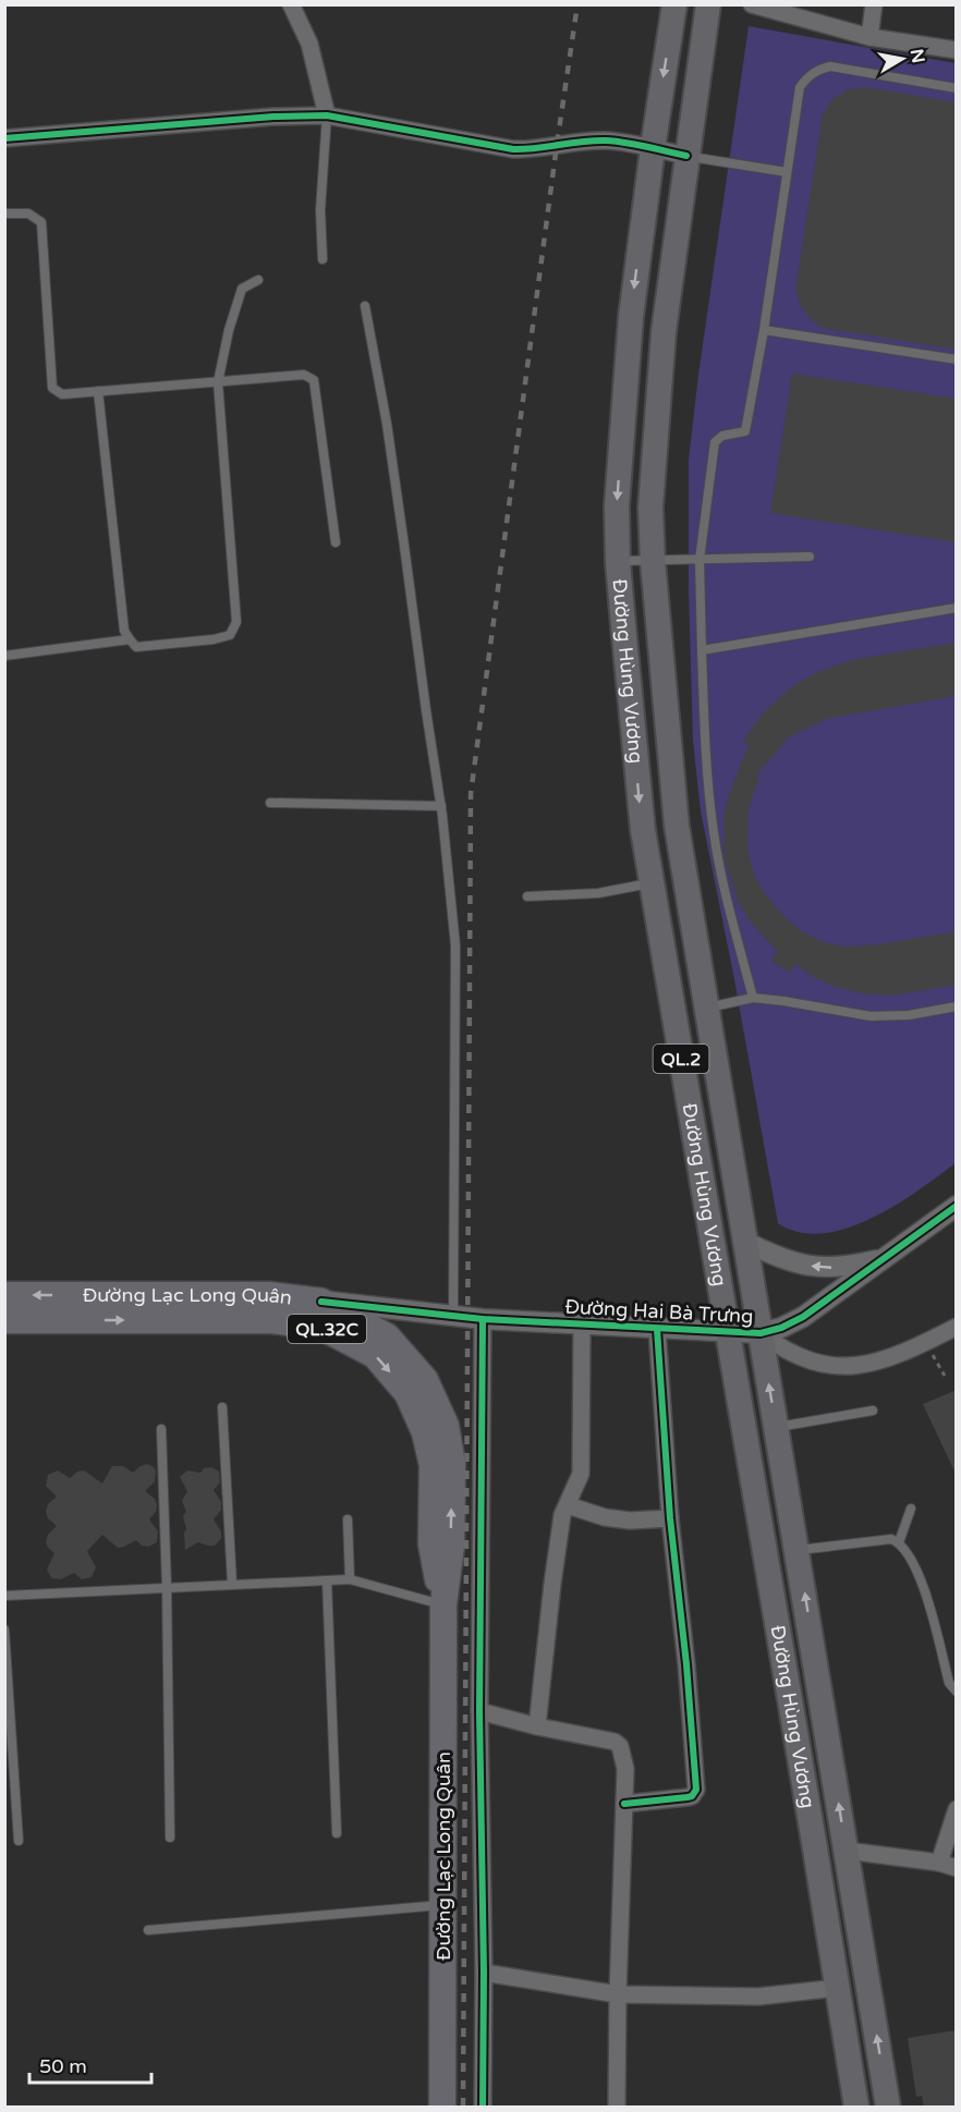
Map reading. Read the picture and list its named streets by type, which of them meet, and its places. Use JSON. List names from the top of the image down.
{
  "streets": {
    "highway": ["Đường Lạc Long Quân", "QL.32C"],
    "main road": ["Đường Hùng Vương", "QL.2"],
    "street": ["Đường Hai Bà Trưng"]
  },
  "crossings": [
    ["Đường Hùng Vương", "Đường Hai Bà Trưng"],
    ["Đường Lạc Long Quân", "Đường Hai Bà Trưng"]
  ],
  "scale_bar": "50 m",
  "north": "right"
}
